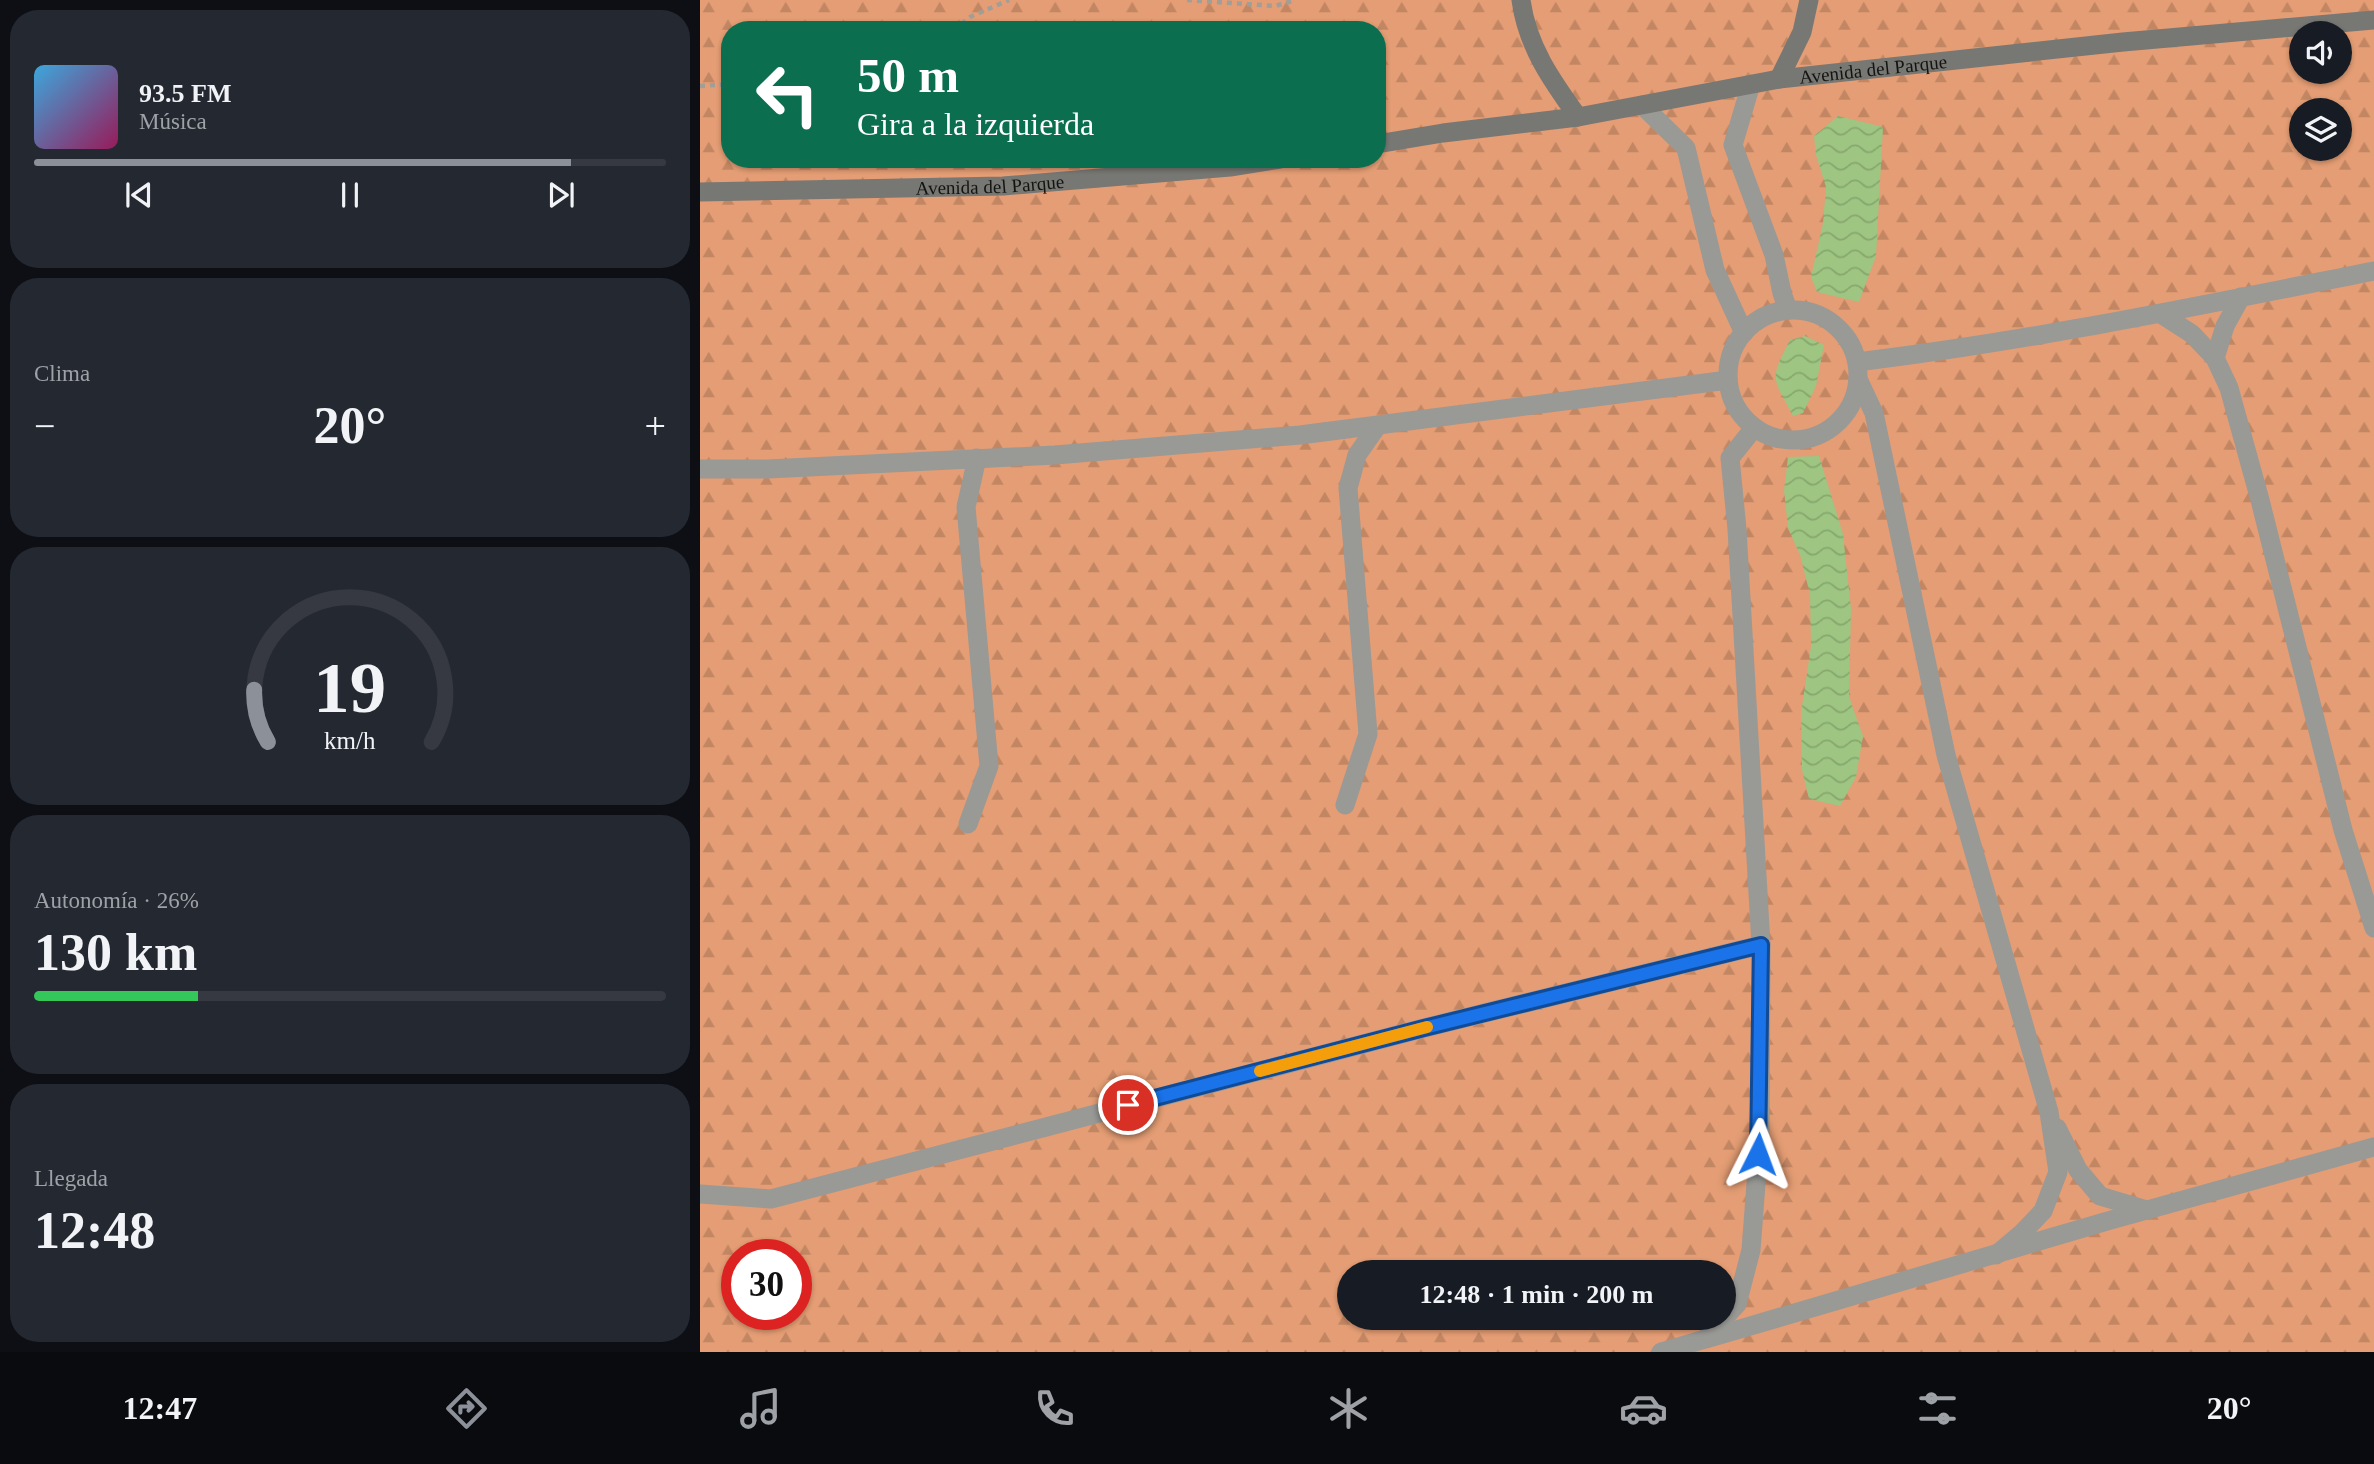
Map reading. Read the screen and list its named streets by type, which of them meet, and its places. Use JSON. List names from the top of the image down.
{
  "streets": {
    "main road": ["Avenida del Parque"]
  },
  "page": {
    "turn": ["50 m", "Gira a la izquierda"],
    "song": ["93.5 FM", "Música"],
    "tile": [
      "Clima",
      ["Autonomía · 26%", "130 km"],
      ["Llegada", "12:48"]
    ],
    "heat": ["−", "20°", "+"],
    "limit": "30",
    "trip": "12:48 · 1 min · 200 m",
    "tabs": ["12:47", "20°"],
    "gauge": ["19", "km/h"]
  }
}
